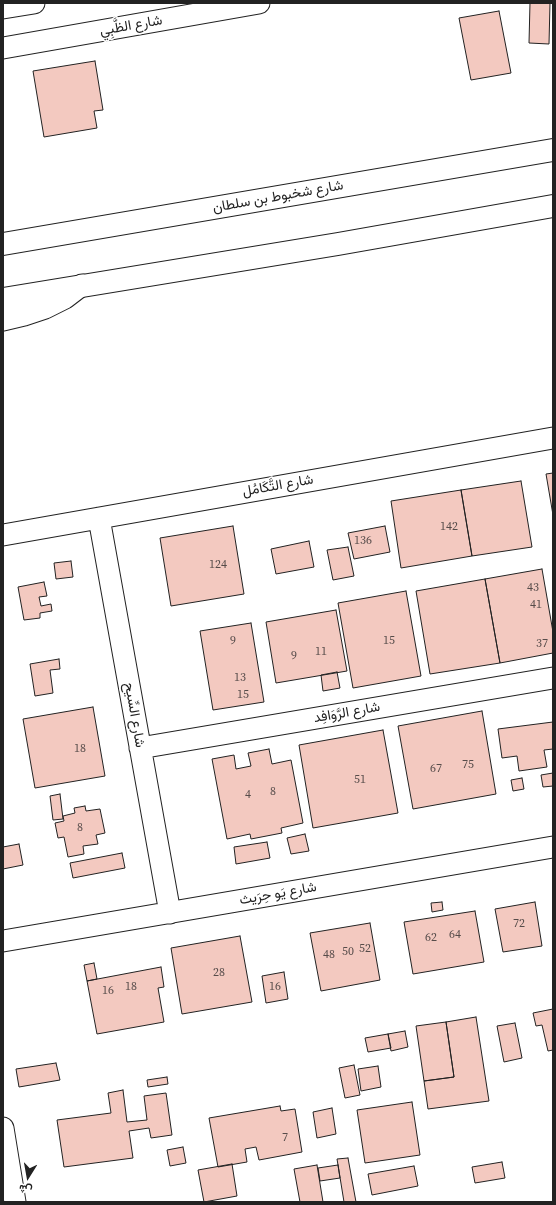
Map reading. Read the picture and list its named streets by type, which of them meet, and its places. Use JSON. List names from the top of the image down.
{
  "streets": {
    "main road": ["شارع شخبوط بن سلطان"],
    "street": [
      "شارع الظَّبِي",
      "شارع التَّكَامُل",
      "شارع الرَّوَافِد",
      "شارع السِّيح",
      "شارع يَو حِرَيث"
    ]
  },
  "crossings": [
    ["شارع التَّكَامُل", "شارع السِّيح"],
    ["شارع الرَّوَافِد", "شارع السِّيح"],
    ["شارع السِّيح", "شارع يَو حِرَيث"]
  ],
  "house_numbers": [
    "142",
    "136",
    "124",
    "43",
    "41",
    "9",
    "15",
    "37",
    "11",
    "9",
    "13",
    "15",
    "18",
    "75",
    "67",
    "51",
    "8",
    "4",
    "8",
    "72",
    "64",
    "62",
    "52",
    "50",
    "48",
    "28",
    "18",
    "16",
    "16",
    "7"
  ],
  "north": "bottom"
}
